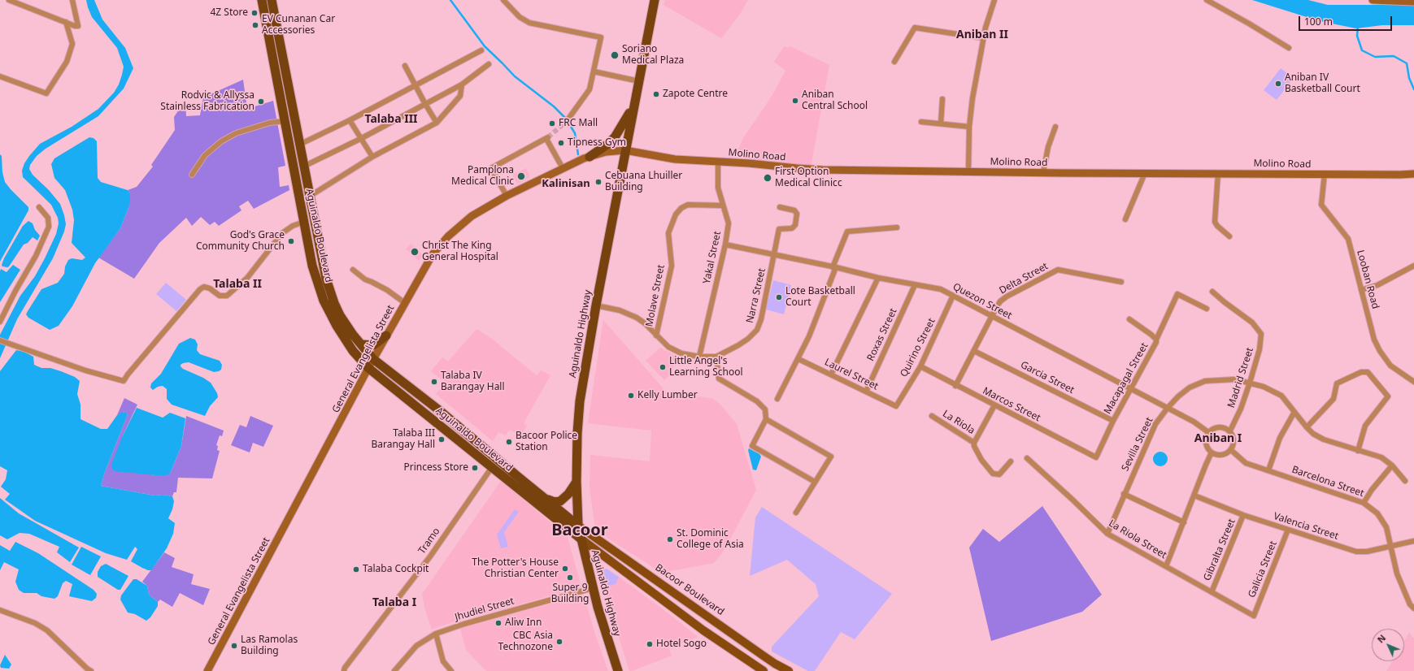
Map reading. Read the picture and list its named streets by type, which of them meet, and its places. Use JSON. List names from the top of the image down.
{
  "streets": {
    "highway": ["Aguinaldo Boulevard", "Aguinaldo Highway"],
    "main road": ["Molino Road", "General Evangelista Street", "Bacoor Boulevard"],
    "street": [
      "Yakal Street",
      "Delta Street",
      "Looban Road",
      "Molave Street",
      "Narra Street",
      "Quezon Street",
      "Roxas Street",
      "Quirino Street",
      "Laurel Street",
      "Garcia Street",
      "Madrid Street",
      "Macapagal Street",
      "Marcos Street",
      "La Riola",
      "Sevilla Street",
      "Barcelona Street",
      "Valencia Street",
      "La Riola Street",
      "Tramo",
      "Gibralta Street",
      "Galicia Street",
      "Jhudiel Street"
    ]
  },
  "crossings": [
    ["Molino Road", "Yakal Street"],
    ["Molino Road", "Looban Road"],
    ["Molino Road", "Aguinaldo Highway"],
    ["Molino Road", "General Evangelista Street"],
    ["Aguinaldo Boulevard", "Aguinaldo Highway"],
    ["Aguinaldo Boulevard", "General Evangelista Street"],
    ["Aguinaldo Boulevard", "Tramo"],
    ["Aguinaldo Boulevard", "Bacoor Boulevard"],
    ["Yakal Street", "Molave Street"],
    ["Yakal Street", "Narra Street"],
    ["Yakal Street", "Quezon Street"],
    ["Delta Street", "Quezon Street"],
    ["Delta Street", "Garcia Street"],
    ["Delta Street", "Marcos Street"],
    ["Molave Street", "Narra Street"],
    ["Narra Street", "Quezon Street"],
    ["Narra Street", "Aguinaldo Highway"],
    ["Quezon Street", "Roxas Street"],
    ["Quezon Street", "Quirino Street"],
    ["Quezon Street", "Madrid Street"],
    ["Quezon Street", "Macapagal Street"],
    ["Quezon Street", "Sevilla Street"],
    ["Quezon Street", "Barcelona Street"],
    ["Aguinaldo Highway", "General Evangelista Street"],
    ["Aguinaldo Highway", "Bacoor Boulevard"],
    ["Aguinaldo Highway", "Jhudiel Street"],
    ["Roxas Street", "Laurel Street"],
    ["Quirino Street", "Laurel Street"],
    ["Quirino Street", "Marcos Street"],
    ["Garcia Street", "Macapagal Street"],
    ["Madrid Street", "Sevilla Street"],
    ["Madrid Street", "Barcelona Street"],
    ["Macapagal Street", "Marcos Street"],
    ["Sevilla Street", "La Riola Street"],
    ["Barcelona Street", "Valencia Street"],
    ["Valencia Street", "Gibralta Street"],
    ["Valencia Street", "Galicia Street"],
    ["La Riola Street", "Gibralta Street"],
    ["La Riola Street", "Galicia Street"]
  ],
  "districts": [
    "Aniban II",
    "Talaba III",
    "Kalinisan",
    "Talaba II",
    "Aniban I",
    "Bacoor",
    "Talaba I"
  ],
  "places": [
    "4Z Store",
    "EV Cunanan Car Accessories",
    "Soriano Medical Plaza",
    "Aniban IV Basketball Court",
    "Zapote Centre",
    "Aniban Central School",
    "Rodvic & Allyssa Stainless Fabrication",
    "FRC Mall",
    "Tipness Gym",
    "Pamplona Medical Clinic",
    "First Option Medical Clinicc",
    "Cebuana Lhuiller Building",
    "God's Grace Community Church",
    "Christ The King General Hospital",
    "Lote Basketball Court",
    "Little Angel's Learning School",
    "Talaba IV Barangay Hall",
    "Kelly Lumber",
    "Talaba III Barangay Hall",
    "Bacoor Police Station",
    "Princess Store",
    "St. Dominic College of Asia",
    "The Potter's House Christian Center",
    "Talaba Cockpit",
    "Super 9 Building",
    "Aliw Inn",
    "CBC Asia Technozone",
    "Hotel Sogo",
    "Las Ramolas Building"
  ],
  "scale_bar": "100 m",
  "north": "top left"
}
